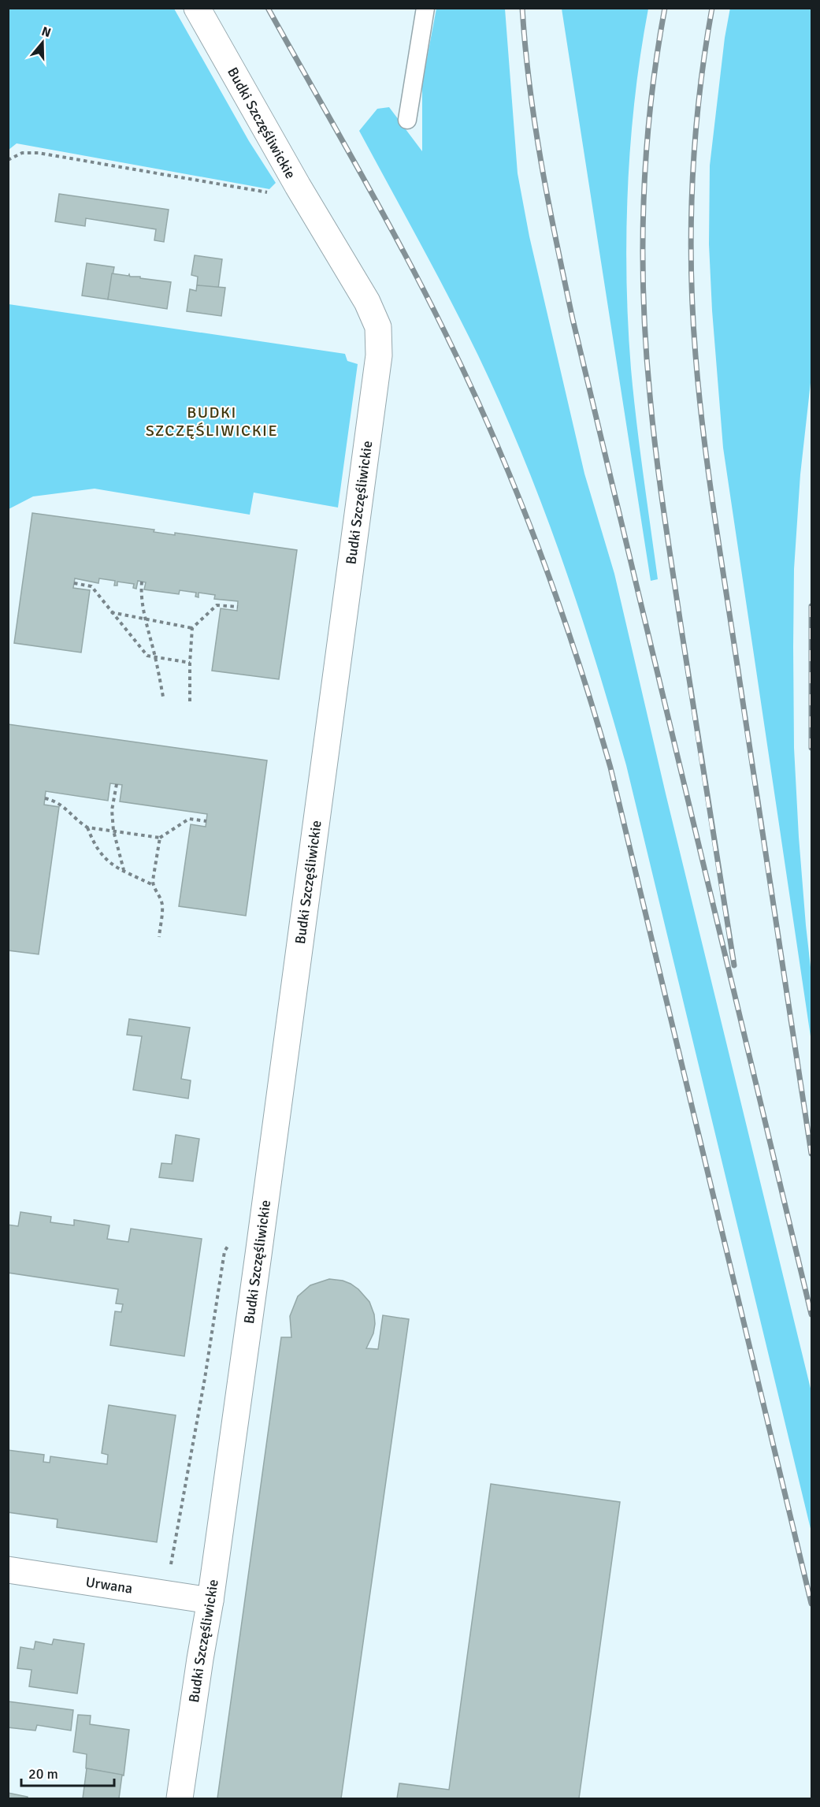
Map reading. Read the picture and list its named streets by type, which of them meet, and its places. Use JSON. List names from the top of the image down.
{
  "streets": {
    "street": ["Budki Szczęśliwickie", "Urwana"]
  },
  "crossings": [
    ["Budki Szczęśliwickie", "Urwana"]
  ],
  "districts": ["BUDKI SZCZĘŚLIWICKIE"],
  "scale_bar": "20 m",
  "north": "top"
}
